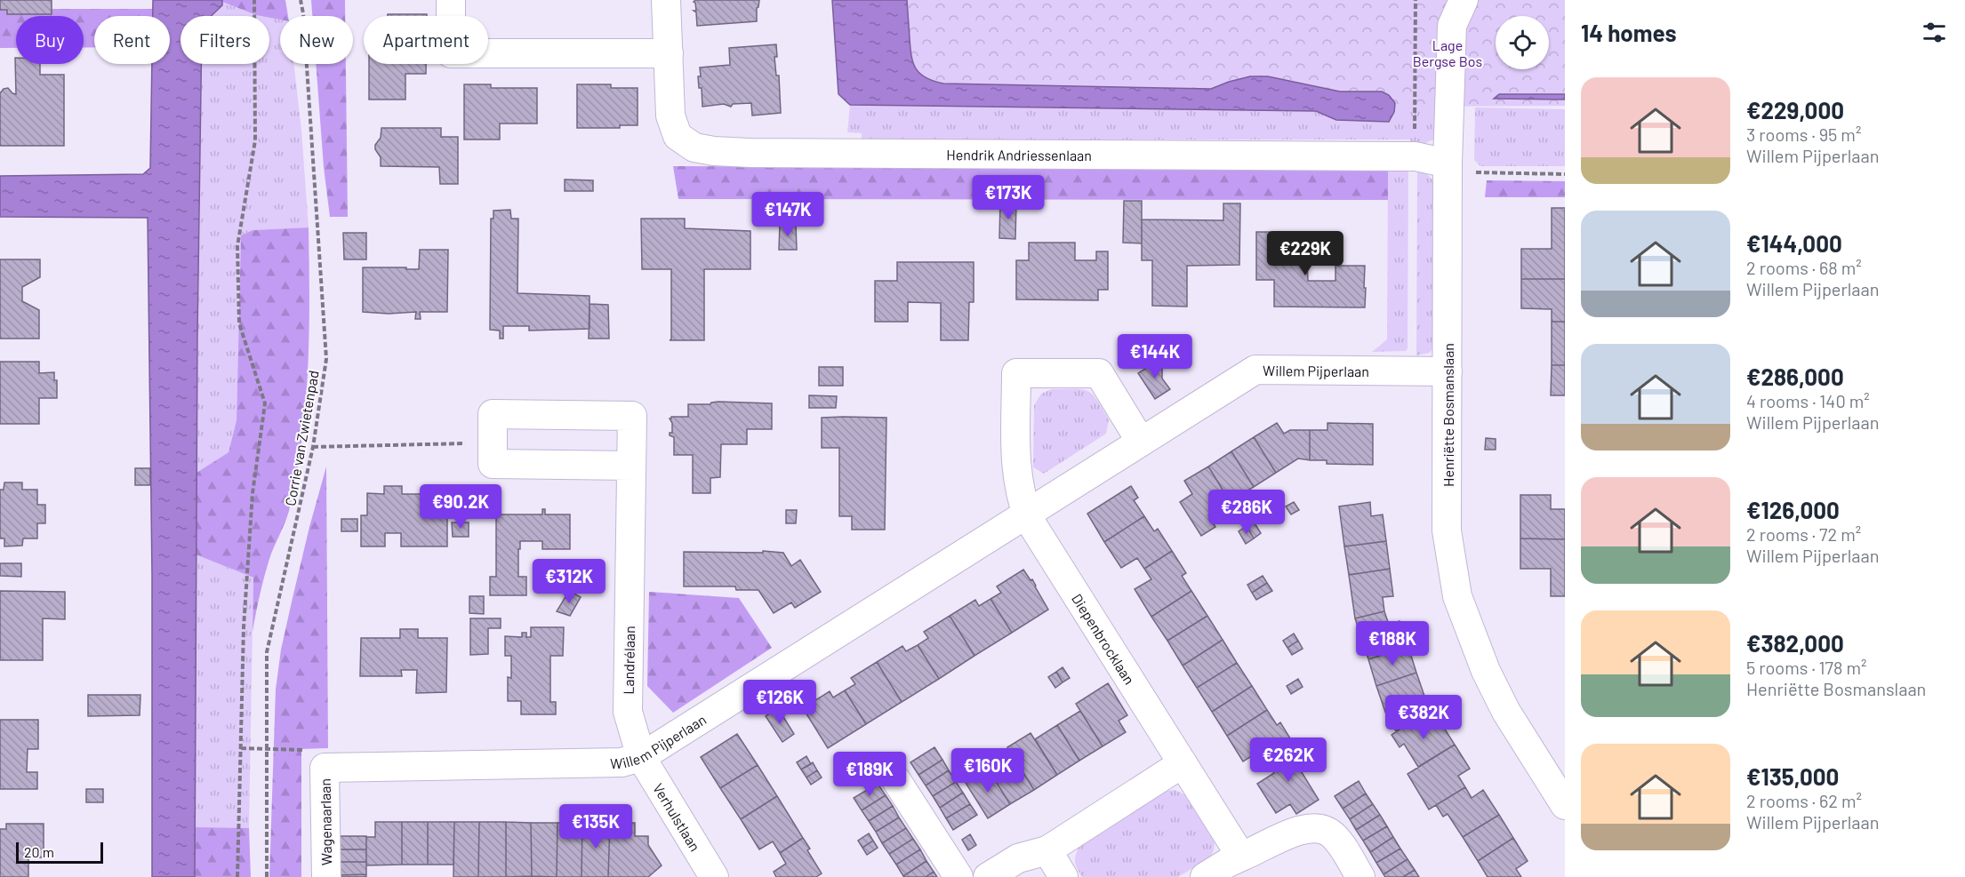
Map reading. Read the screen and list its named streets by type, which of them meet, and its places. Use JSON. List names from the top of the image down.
{
  "streets": {
    "street": [
      "Hendrik Andriessenlaan",
      "Willem Pijperlaan",
      "Henriëtte Bosmanslaan",
      "Diepenbrocklaan",
      "Landrélaan",
      "Verhulstlaan",
      "Wagenaarlaan"
    ],
    "path": ["Corrie van Zwietenpad"]
  },
  "crossings": [
    ["Hendrik Andriessenlaan", "Henriëtte Bosmanslaan"],
    ["Willem Pijperlaan", "Henriëtte Bosmanslaan"],
    ["Willem Pijperlaan", "Diepenbrocklaan"],
    ["Willem Pijperlaan", "Landrélaan"],
    ["Willem Pijperlaan", "Verhulstlaan"],
    ["Willem Pijperlaan", "Wagenaarlaan"],
    ["Landrélaan", "Verhulstlaan"]
  ],
  "parks": ["Lage Bergse Bos"],
  "scale_bar": "20 m",
  "page": {
    "heading": "14 homes",
    "chip": [
      "Buy",
      "Rent",
      "Filters",
      "New",
      "Apartment"
    ],
    "list": [
      {
        "name": "€229,000",
        "note": "3 rooms · 95 m² · Willem Pijperlaan"
      },
      {
        "name": "€144,000",
        "note": "2 rooms · 68 m² · Willem Pijperlaan"
      },
      {
        "name": "€286,000",
        "note": "4 rooms · 140 m² · Willem Pijperlaan"
      },
      {
        "name": "€126,000",
        "note": "2 rooms · 72 m² · Willem Pijperlaan"
      },
      {
        "name": "€382,000",
        "note": "5 rooms · 178 m² · Henriëtte Bosmanslaan"
      },
      {
        "name": "€135,000",
        "note": "2 rooms · 62 m² · Willem Pijperlaan"
      }
    ],
    "price": [
      "€173K",
      "€147K",
      "€229K",
      "€144K",
      "€90.2K",
      "€286K",
      "€312K",
      "€188K",
      "€126K",
      "€382K",
      "€262K",
      "€160K",
      "€189K",
      "€135K"
    ],
    "scale": "20 m"
  }
}
